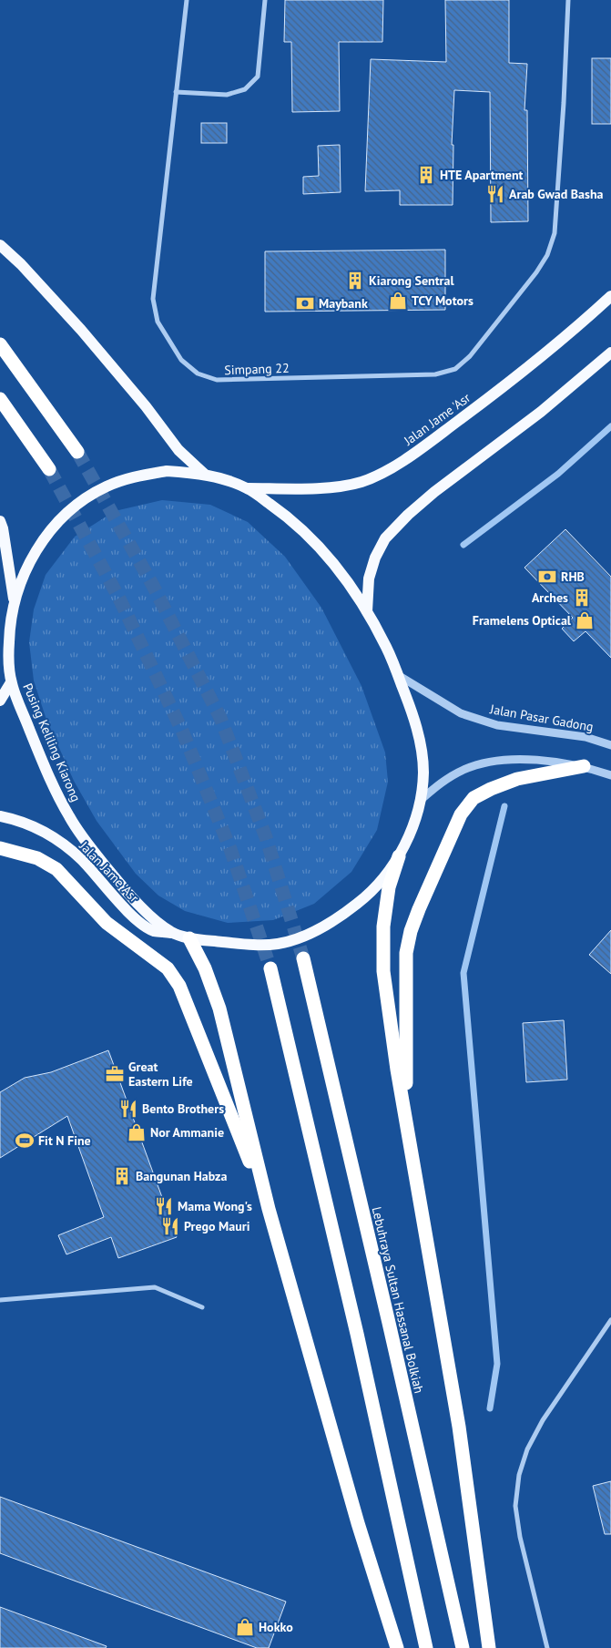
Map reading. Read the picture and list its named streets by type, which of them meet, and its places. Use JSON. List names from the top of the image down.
{
  "streets": {
    "highway": ["Lebuhraya Sultan Hassanal Bolkiah"],
    "main road": ["Jalan Jame 'Asr", "Pusing Keliling Kiarong"],
    "street": ["Simpang 22", "Jalan Pasar Gadong"]
  },
  "crossings": [
    ["Jalan Jame 'Asr", "Pusing Keliling Kiarong"],
    ["Jalan Pasar Gadong", "Pusing Keliling Kiarong"]
  ],
  "places": {
    "building": [
      "HTE Apartment",
      "Kiarong Sentral",
      "Arches",
      "Bangunan Habza"
    ],
    "restaurant": [
      "Arab Gwad Basha",
      "Bento Brothers",
      "Mama Wong's",
      "Prego Mauri"
    ],
    "shop": [
      "TCY Motors",
      "Framelens Optical",
      "Nor Ammanie",
      "Hokko"
    ],
    "bank": ["Maybank", "RHB"],
    "office": ["Great Eastern Life"],
    "sports": ["Fit N Fine"]
  }
}
